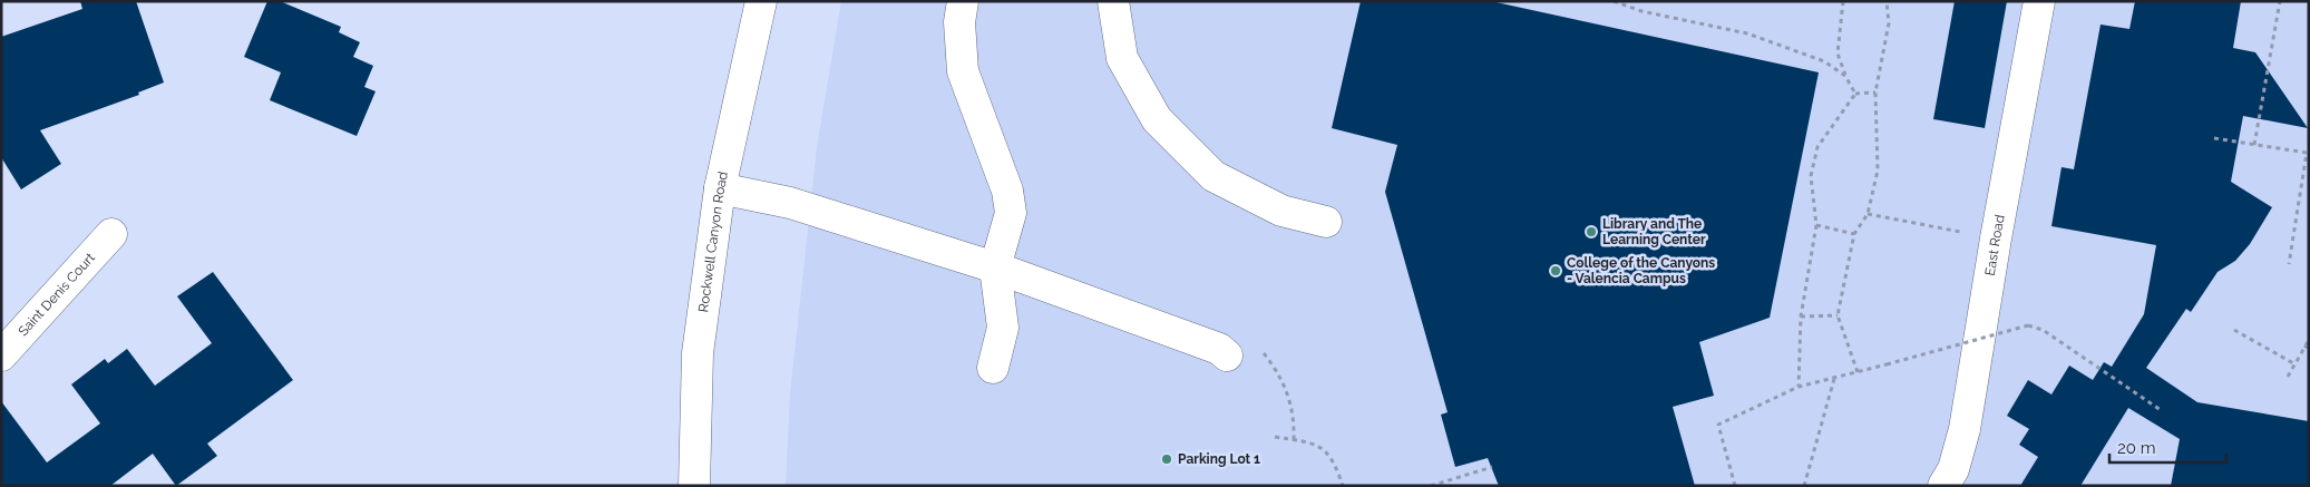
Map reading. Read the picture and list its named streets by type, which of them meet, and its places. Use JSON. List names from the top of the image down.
{
  "streets": {
    "street": ["Rockwell Canyon Road", "East Road", "Saint Denis Court"]
  },
  "places": ["Library and The Learning Center", "College of the Canyons - Valencia Campus", "Parking Lot 1"],
  "scale_bar": "20 m"
}
